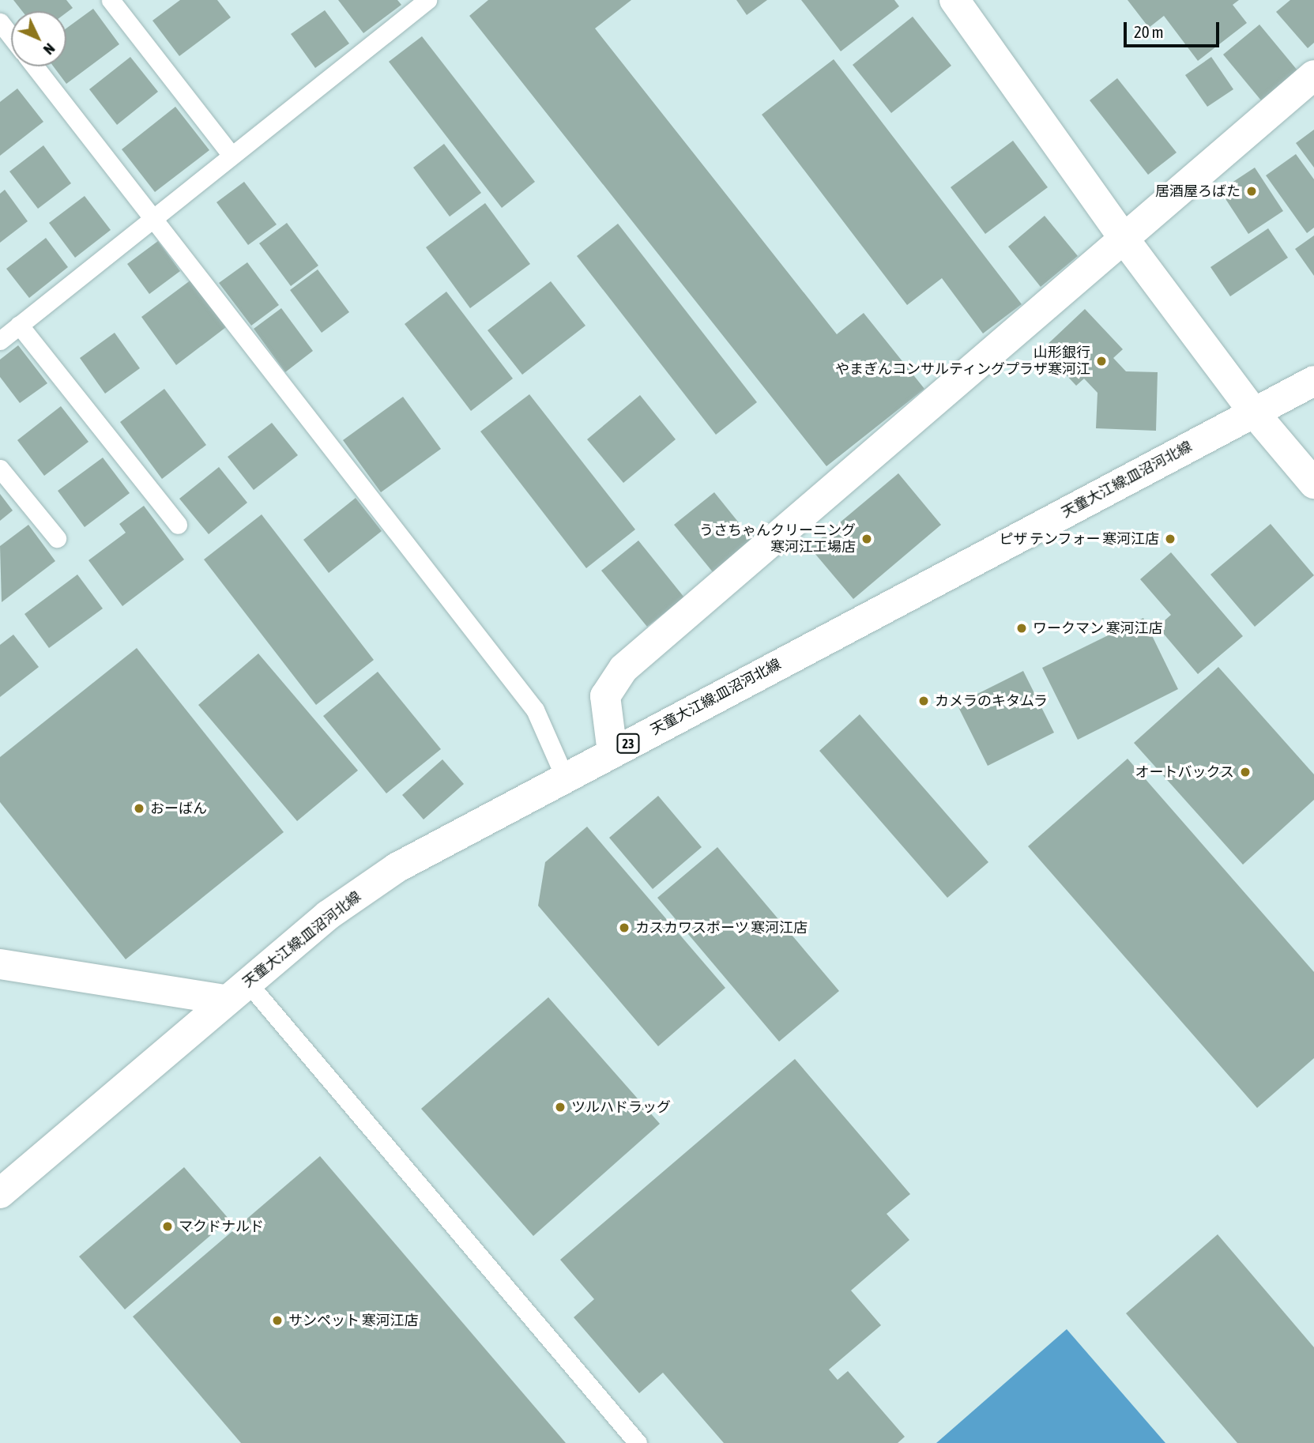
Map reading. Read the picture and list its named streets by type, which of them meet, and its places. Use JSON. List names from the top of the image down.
{
  "streets": {
    "street": ["天童大江線;皿沼河北線", "23"]
  },
  "places": [
    "居酒屋ろばた",
    "山形銀行 やまぎんコンサルティングプラザ寒河江",
    "うさちゃんクリーニング 寒河江工場店",
    "ピザ テンフォー 寒河江店",
    "ワークマン 寒河江店",
    "カメラのキタムラ",
    "オートバックス",
    "おーばん",
    "カスカワスポーツ 寒河江店",
    "ツルハドラッグ",
    "マクドナルド",
    "サンペット 寒河江店"
  ],
  "scale_bar": "20 m",
  "north": "bottom right"
}
